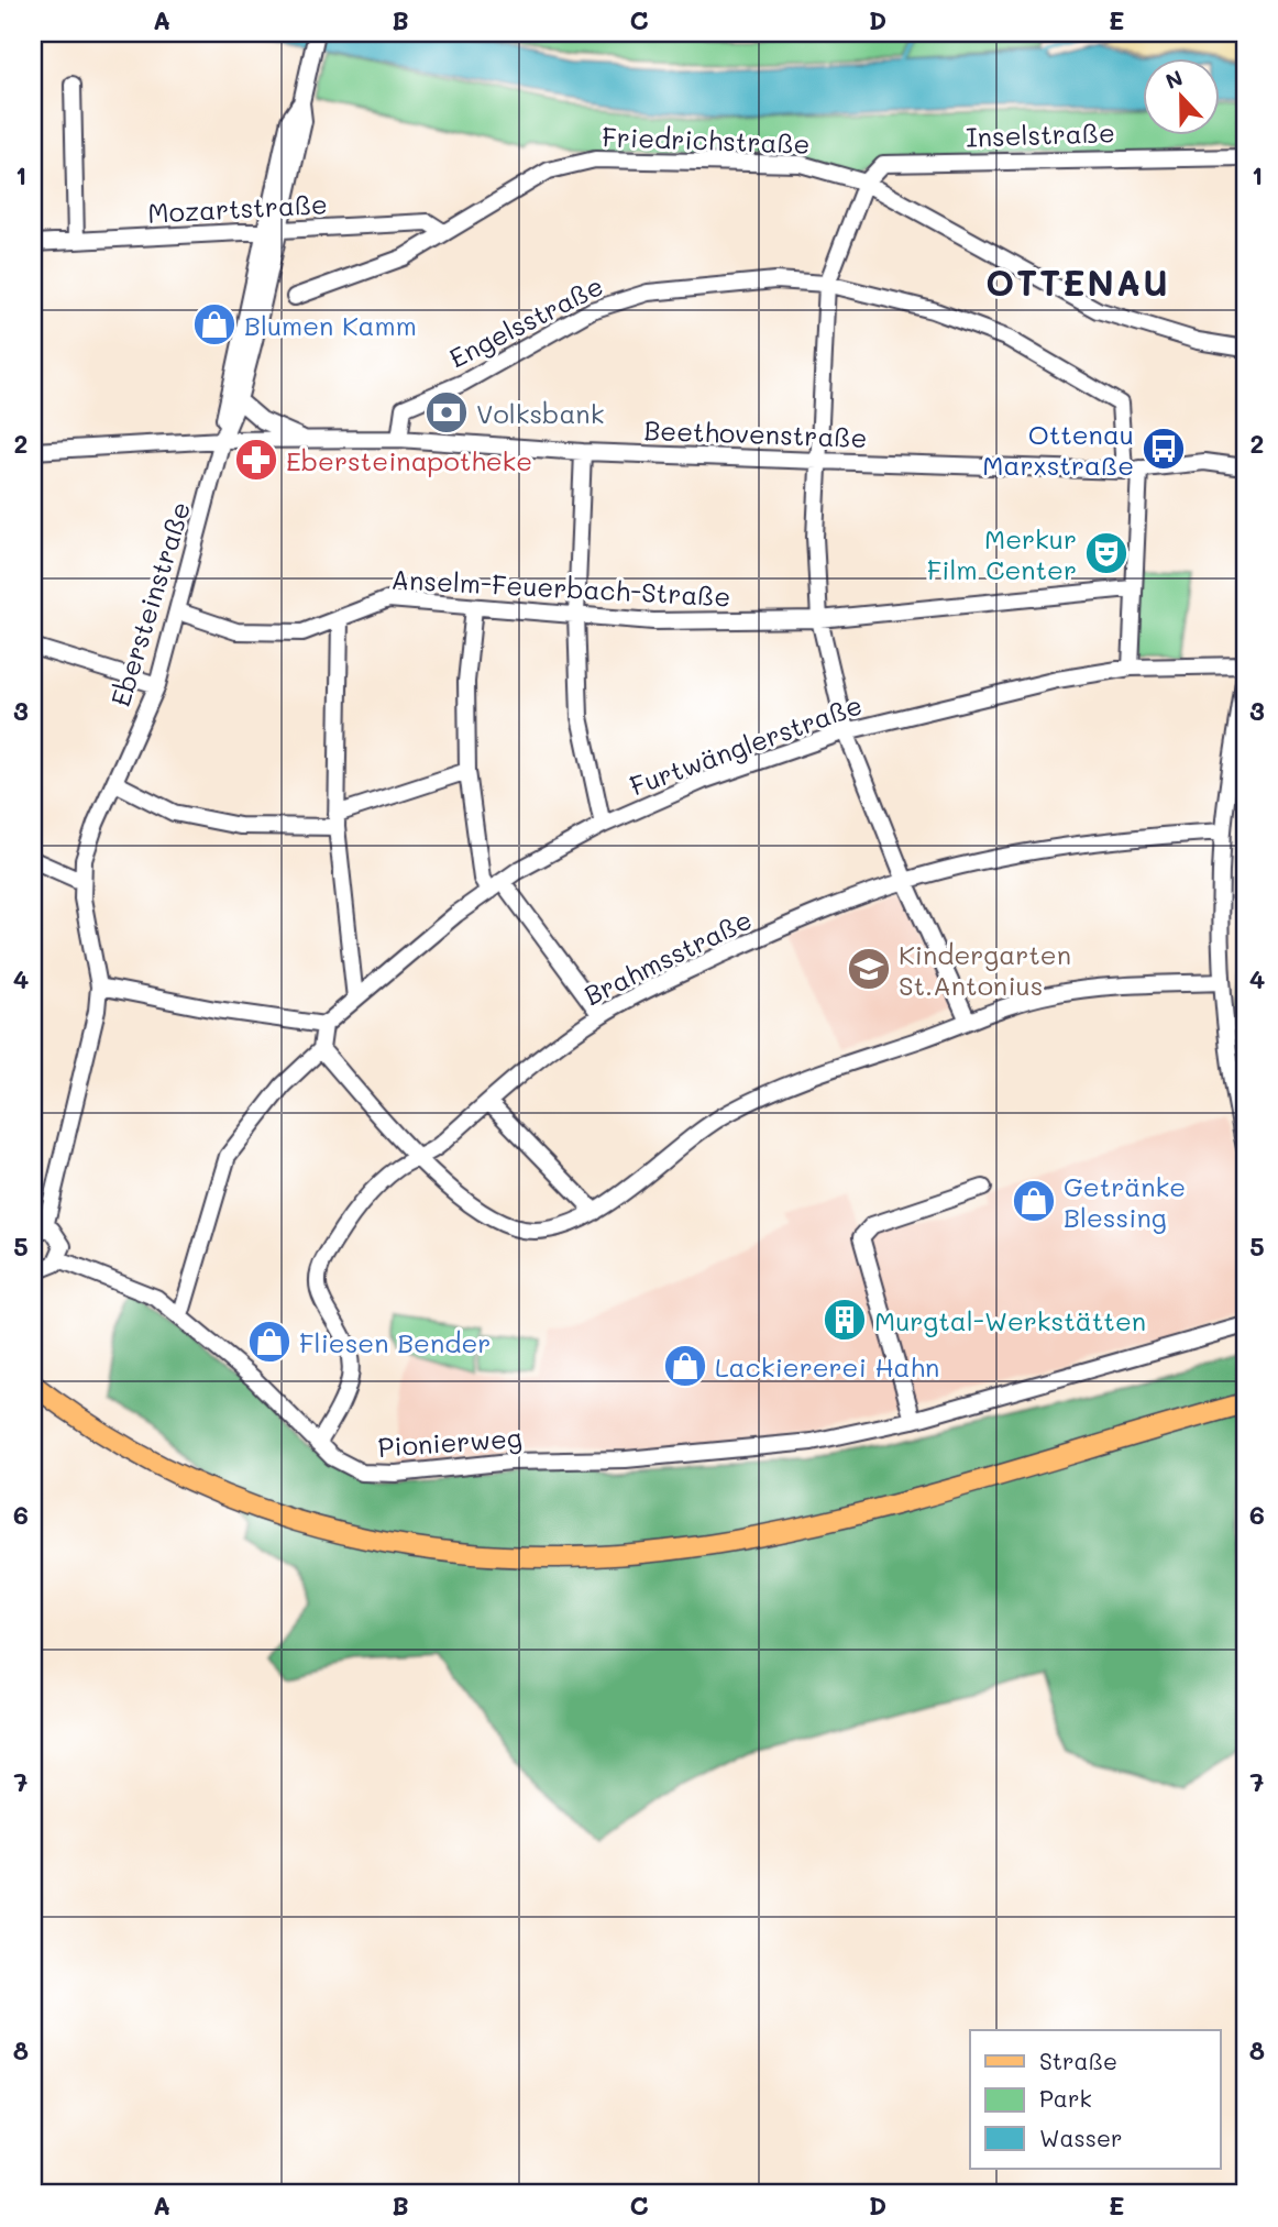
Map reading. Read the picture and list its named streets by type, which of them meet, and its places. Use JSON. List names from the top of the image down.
{
  "streets": {
    "street": [
      "Inselstraße",
      "Friedrichstraße",
      "Mozartstraße",
      "Engelsstraße",
      "Beethovenstraße",
      "Anselm-Feuerbach-Straße",
      "Ebersteinstraße",
      "Furtwänglerstraße",
      "Brahmsstraße",
      "Pionierweg"
    ]
  },
  "crossings": [
    ["Inselstraße", "Friedrichstraße"],
    ["Friedrichstraße", "Mozartstraße"],
    ["Mozartstraße", "Ebersteinstraße"],
    ["Engelsstraße", "Beethovenstraße"],
    ["Beethovenstraße", "Ebersteinstraße"],
    ["Anselm-Feuerbach-Straße", "Ebersteinstraße"],
    ["Ebersteinstraße", "Pionierweg"],
    ["Brahmsstraße", "Pionierweg"]
  ],
  "districts": ["OTTENAU"],
  "places": {
    "shop": [
      "Blumen Kamm",
      "Getränke Blessing",
      "Fliesen Bender",
      "Lackiererei Hahn"
    ],
    "bank": ["Volksbank"],
    "bus stop": ["Ottenau Marxstraße"],
    "pharmacy": ["Ebersteinapotheke"],
    "theatre": ["Merkur Film Center"],
    "school or university": ["Kindergarten St.Antonius"],
    "building": ["Murgtal-Werkstätten"]
  },
  "legend": ["Straße", "Park", "Wasser"],
  "north": "top",
  "grid": {
    "columns": [
      "A",
      "B",
      "C",
      "D",
      "E"
    ],
    "rows": [
      "1",
      "2",
      "3",
      "4",
      "5",
      "6",
      "7",
      "8"
    ]
  }
}
